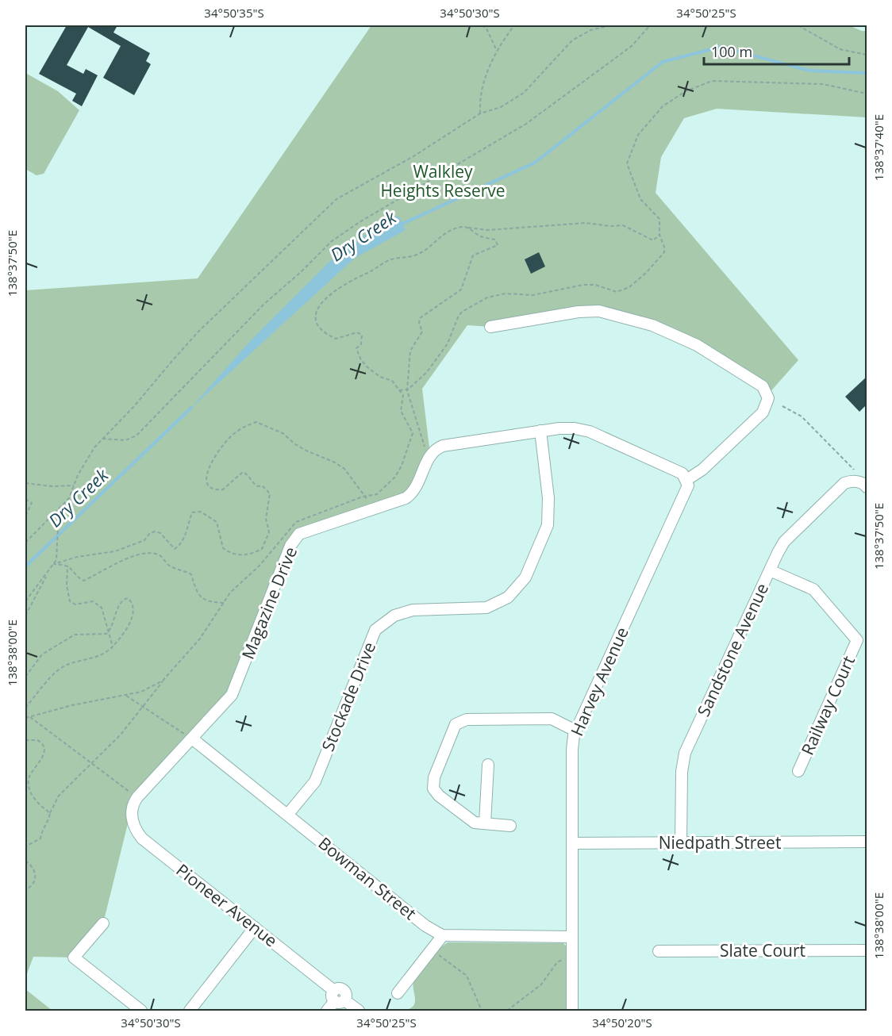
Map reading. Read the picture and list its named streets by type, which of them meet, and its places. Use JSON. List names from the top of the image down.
{
  "streets": {
    "street": [
      "Magazine Drive",
      "Sandstone Avenue",
      "Harvey Avenue",
      "Stockade Drive",
      "Railway Court",
      "Niedpath Street",
      "Bowman Street",
      "Pioneer Avenue",
      "Slate Court"
    ]
  },
  "crossings": [
    ["Magazine Drive", "Harvey Avenue"],
    ["Magazine Drive", "Stockade Drive"],
    ["Magazine Drive", "Bowman Street"],
    ["Magazine Drive", "Pioneer Avenue"],
    ["Sandstone Avenue", "Railway Court"],
    ["Sandstone Avenue", "Niedpath Street"],
    ["Harvey Avenue", "Niedpath Street"],
    ["Harvey Avenue", "Bowman Street"],
    ["Stockade Drive", "Bowman Street"]
  ],
  "water": ["Dry Creek"],
  "parks": ["Walkley Heights Reserve"],
  "scale_bar": "100 m",
  "coordinates": [
    "34°50'35\"S",
    "34°50'30\"S",
    "34°50'25\"S",
    "138°37'40\"E",
    "138°37'50\"E",
    "138°38'00\"E",
    "34°50'20\"S"
  ]
}
